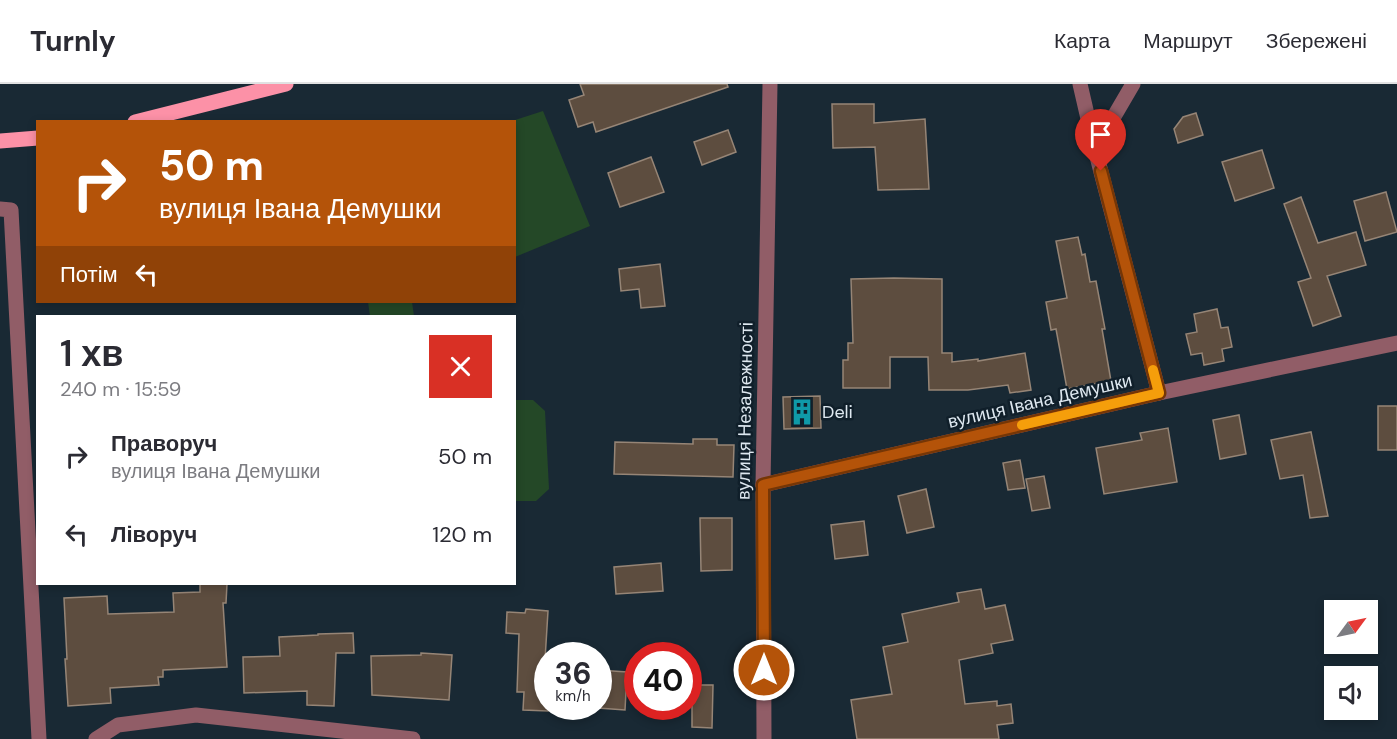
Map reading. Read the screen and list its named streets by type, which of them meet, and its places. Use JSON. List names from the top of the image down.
{
  "streets": {
    "street": ["вулиця Івана Демушки", "вулиця Незалежності"]
  },
  "crossings": [
    ["вулиця Івана Демушки", "вулиця Незалежності"]
  ],
  "places": {
    "building": ["Deli"]
  },
  "north": "top right",
  "page": {
    "header": "Turnly",
    "nav": ["Карта", "Маршрут", "Збережені"],
    "turn": ["50 m", "вулиця Івана Демушки"],
    "then": "Потім",
    "heading": ["1 хв", "240 m · 15:59"],
    "list": [
      {
        "name": "Праворуч",
        "note": "вулиця Івана Демушки",
        "value": "50 m"
      },
      {
        "name": "Ліворуч",
        "value": "120 m"
      }
    ],
    "speed": "36 km/h",
    "limit": "40"
  }
}
